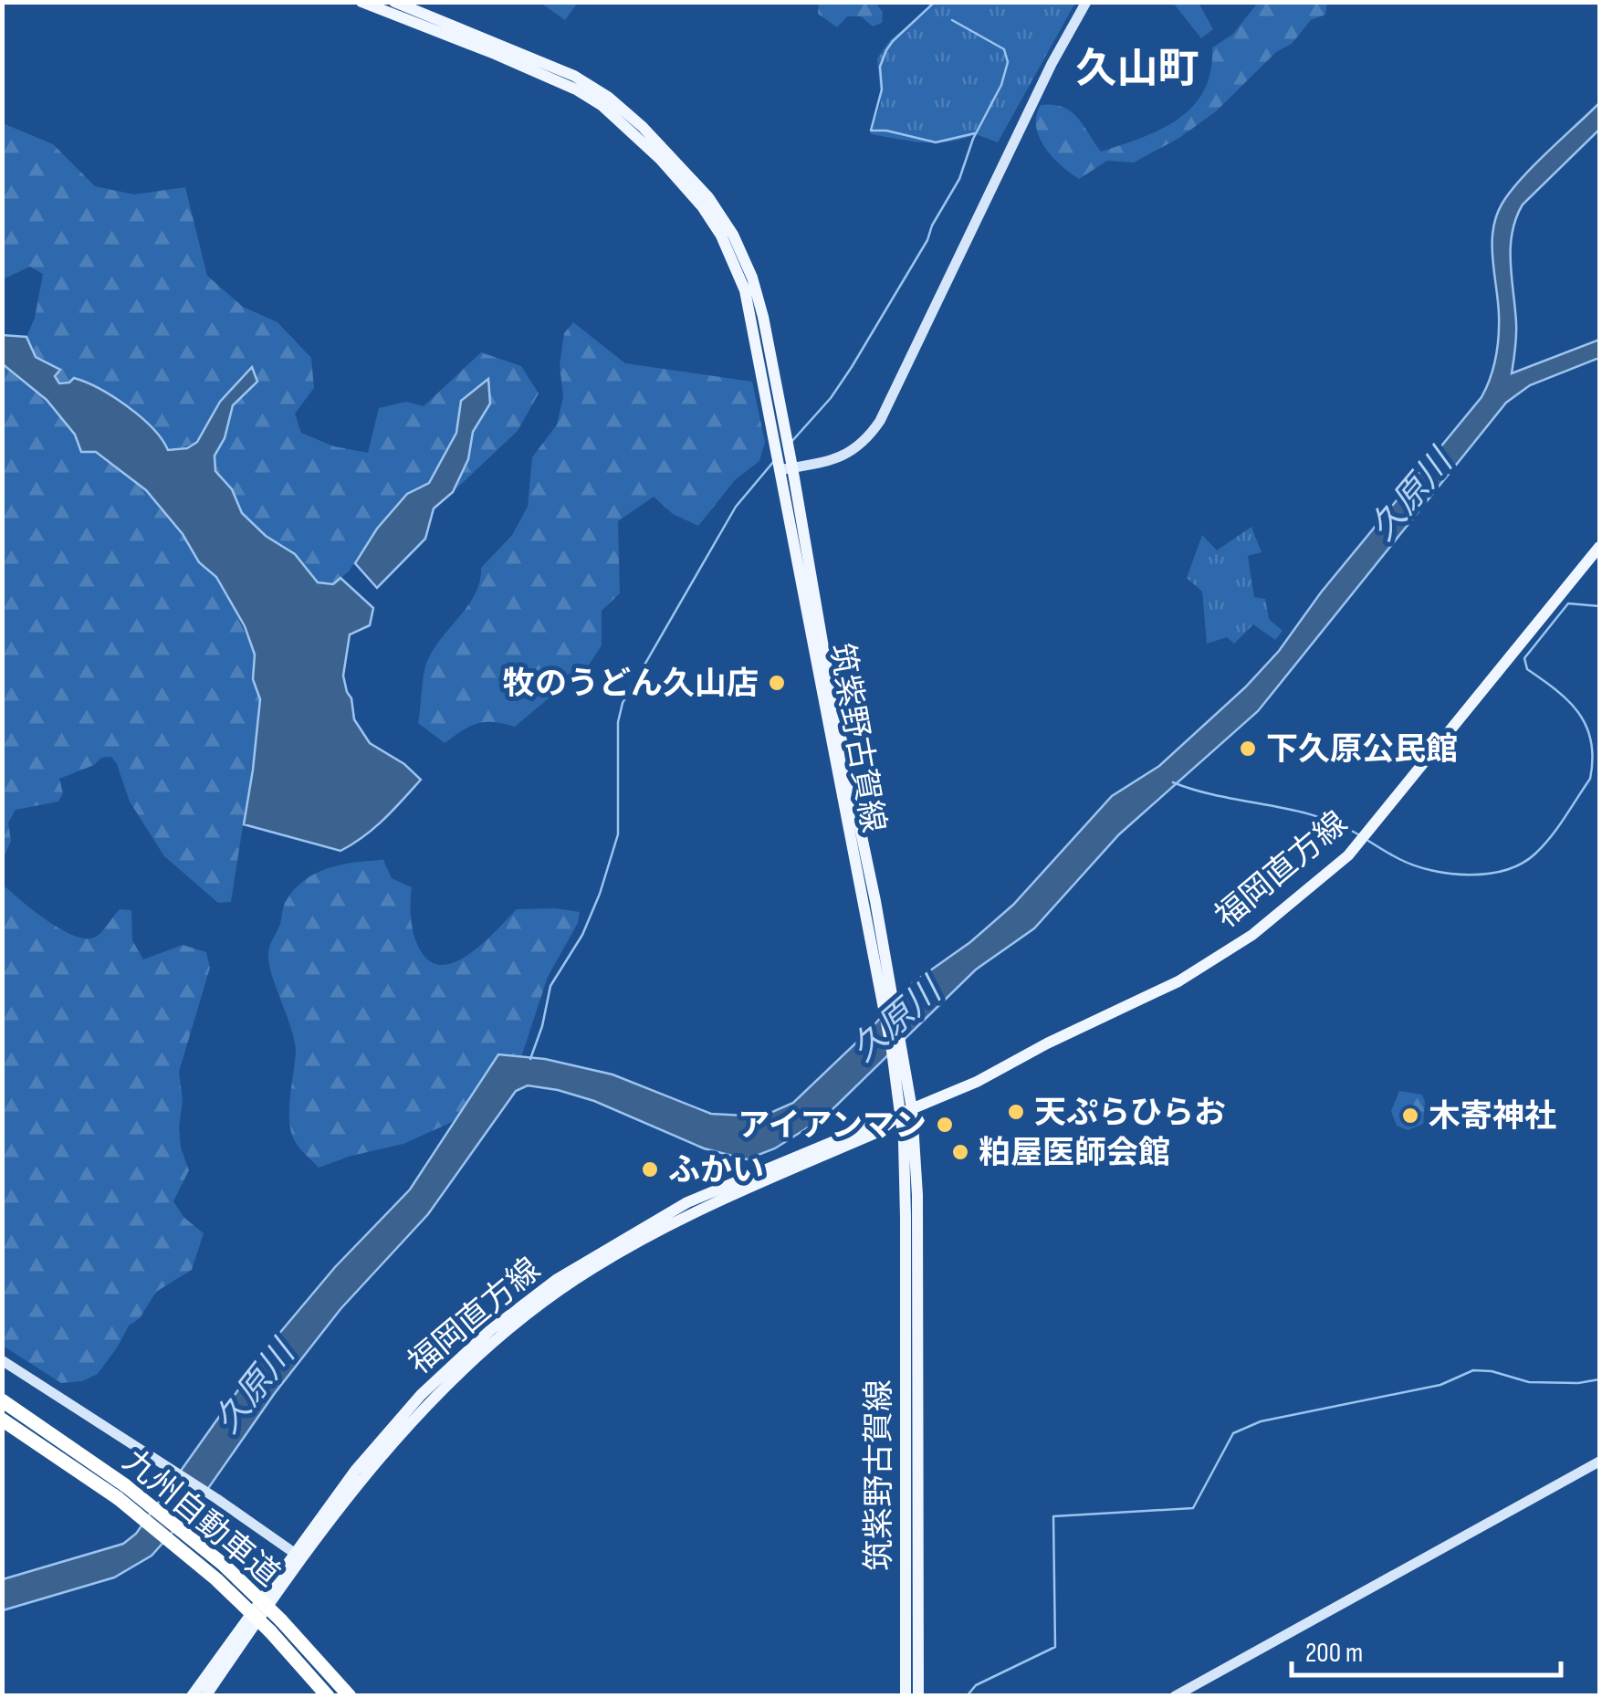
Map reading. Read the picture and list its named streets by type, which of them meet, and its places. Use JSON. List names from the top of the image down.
{
  "streets": {
    "highway": ["九州自動車道"],
    "main road": ["筑紫野古賀線", "福岡直方線"]
  },
  "crossings": [
    ["筑紫野古賀線", "福岡直方線"]
  ],
  "districts": ["久山町"],
  "water": ["久原川"],
  "places": [
    "牧のうどん久山店",
    "下久原公民館",
    "天ぷらひらお",
    "木寄神社",
    "アイアンマン",
    "粕屋医師会館",
    "ふかい"
  ],
  "scale_bar": "200 m"
}
